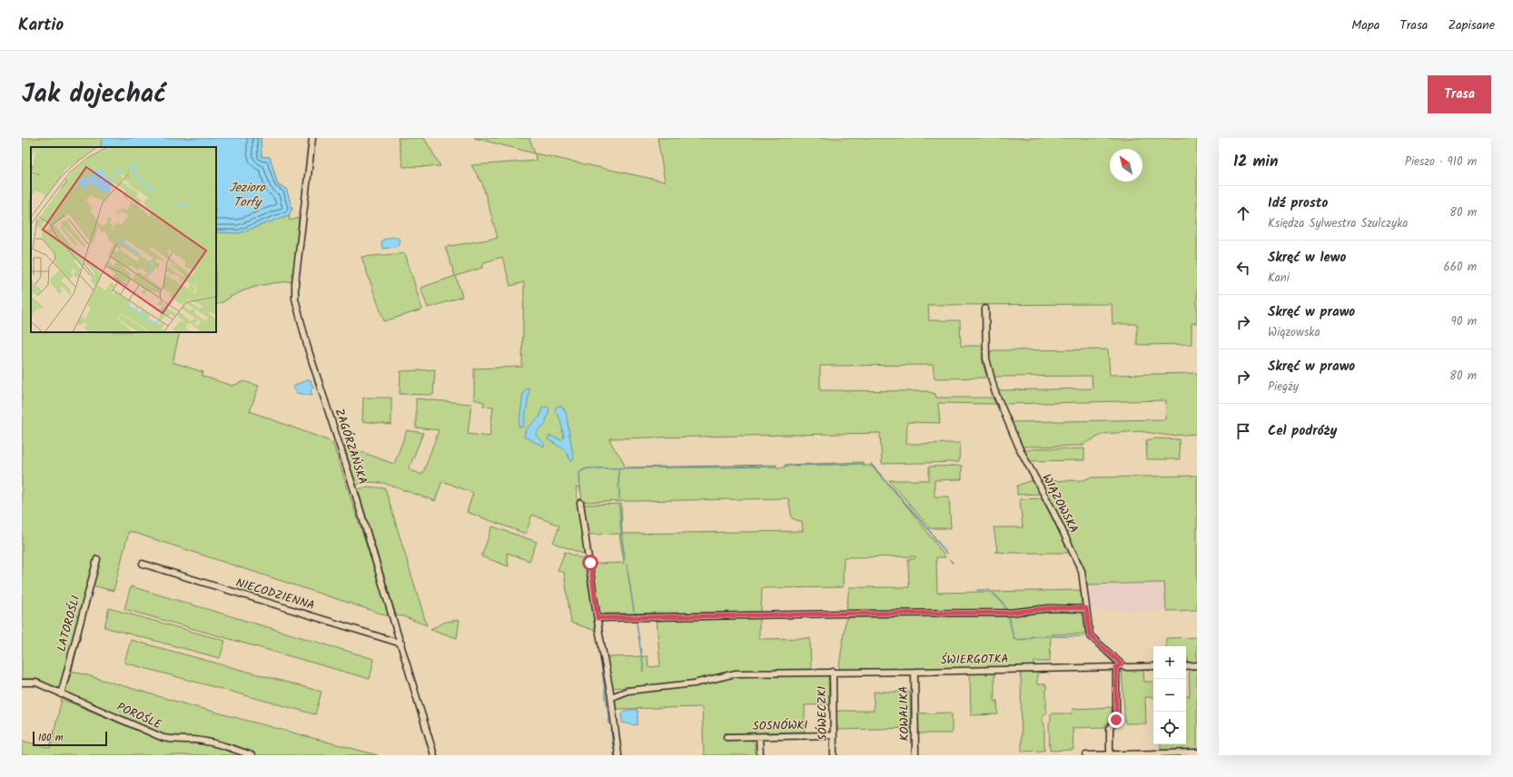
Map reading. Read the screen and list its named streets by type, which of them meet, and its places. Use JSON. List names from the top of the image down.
{
  "streets": {
    "street": [
      "ZAGÓRZAŃSKA",
      "WIĄZOWSKA",
      "NIECODZIENNA",
      "LATOROŚLI",
      "ŚWIERGOTKA",
      "SÓWECZKI",
      "KOWALIKA",
      "POROŚLE",
      "SOSNÓWKI"
    ]
  },
  "crossings": [
    ["ZAGÓRZAŃSKA", "NIECODZIENNA"],
    ["WIĄZOWSKA", "ŚWIERGOTKA"],
    ["LATOROŚLI", "POROŚLE"],
    ["ŚWIERGOTKA", "SÓWECZKI"],
    ["ŚWIERGOTKA", "KOWALIKA"],
    ["SÓWECZKI", "SOSNÓWKI"]
  ],
  "water": ["Jezioro Torfy"],
  "scale_bar": "100 m",
  "north": "top left",
  "page": {
    "header": "Kartio",
    "nav": ["Mapa", "Trasa", "Zapisane"],
    "title": "Jak dojechać",
    "buttons": "Trasa",
    "heading": ["12 min", "Pieszo · 910 m"],
    "list": [
      ["Idź prosto", "Księdza Sylwestra Szulczyka", "80 m"],
      ["Skręć w lewo", "Kani", "660 m"],
      ["Skręć w prawo", "Wiązowska", "90 m"],
      ["Skręć w prawo", "Piegży", "80 m"],
      "Cel podróży"
    ],
    "map_buttons": ["+", "−"],
    "scale": "100 m"
  }
}
